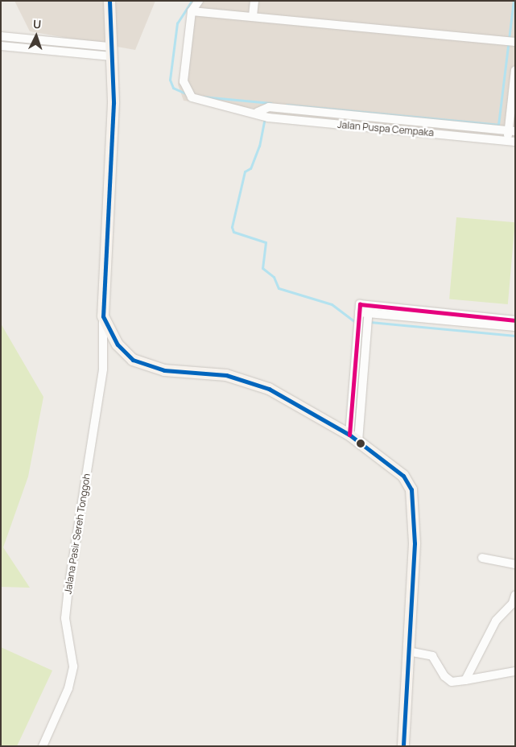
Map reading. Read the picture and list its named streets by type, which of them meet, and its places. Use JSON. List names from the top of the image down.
{
  "streets": {
    "street": ["Jalan Puspa Cempaka", "Jalana Pasir Sereh Tonggoh"]
  },
  "north": "top"
}
